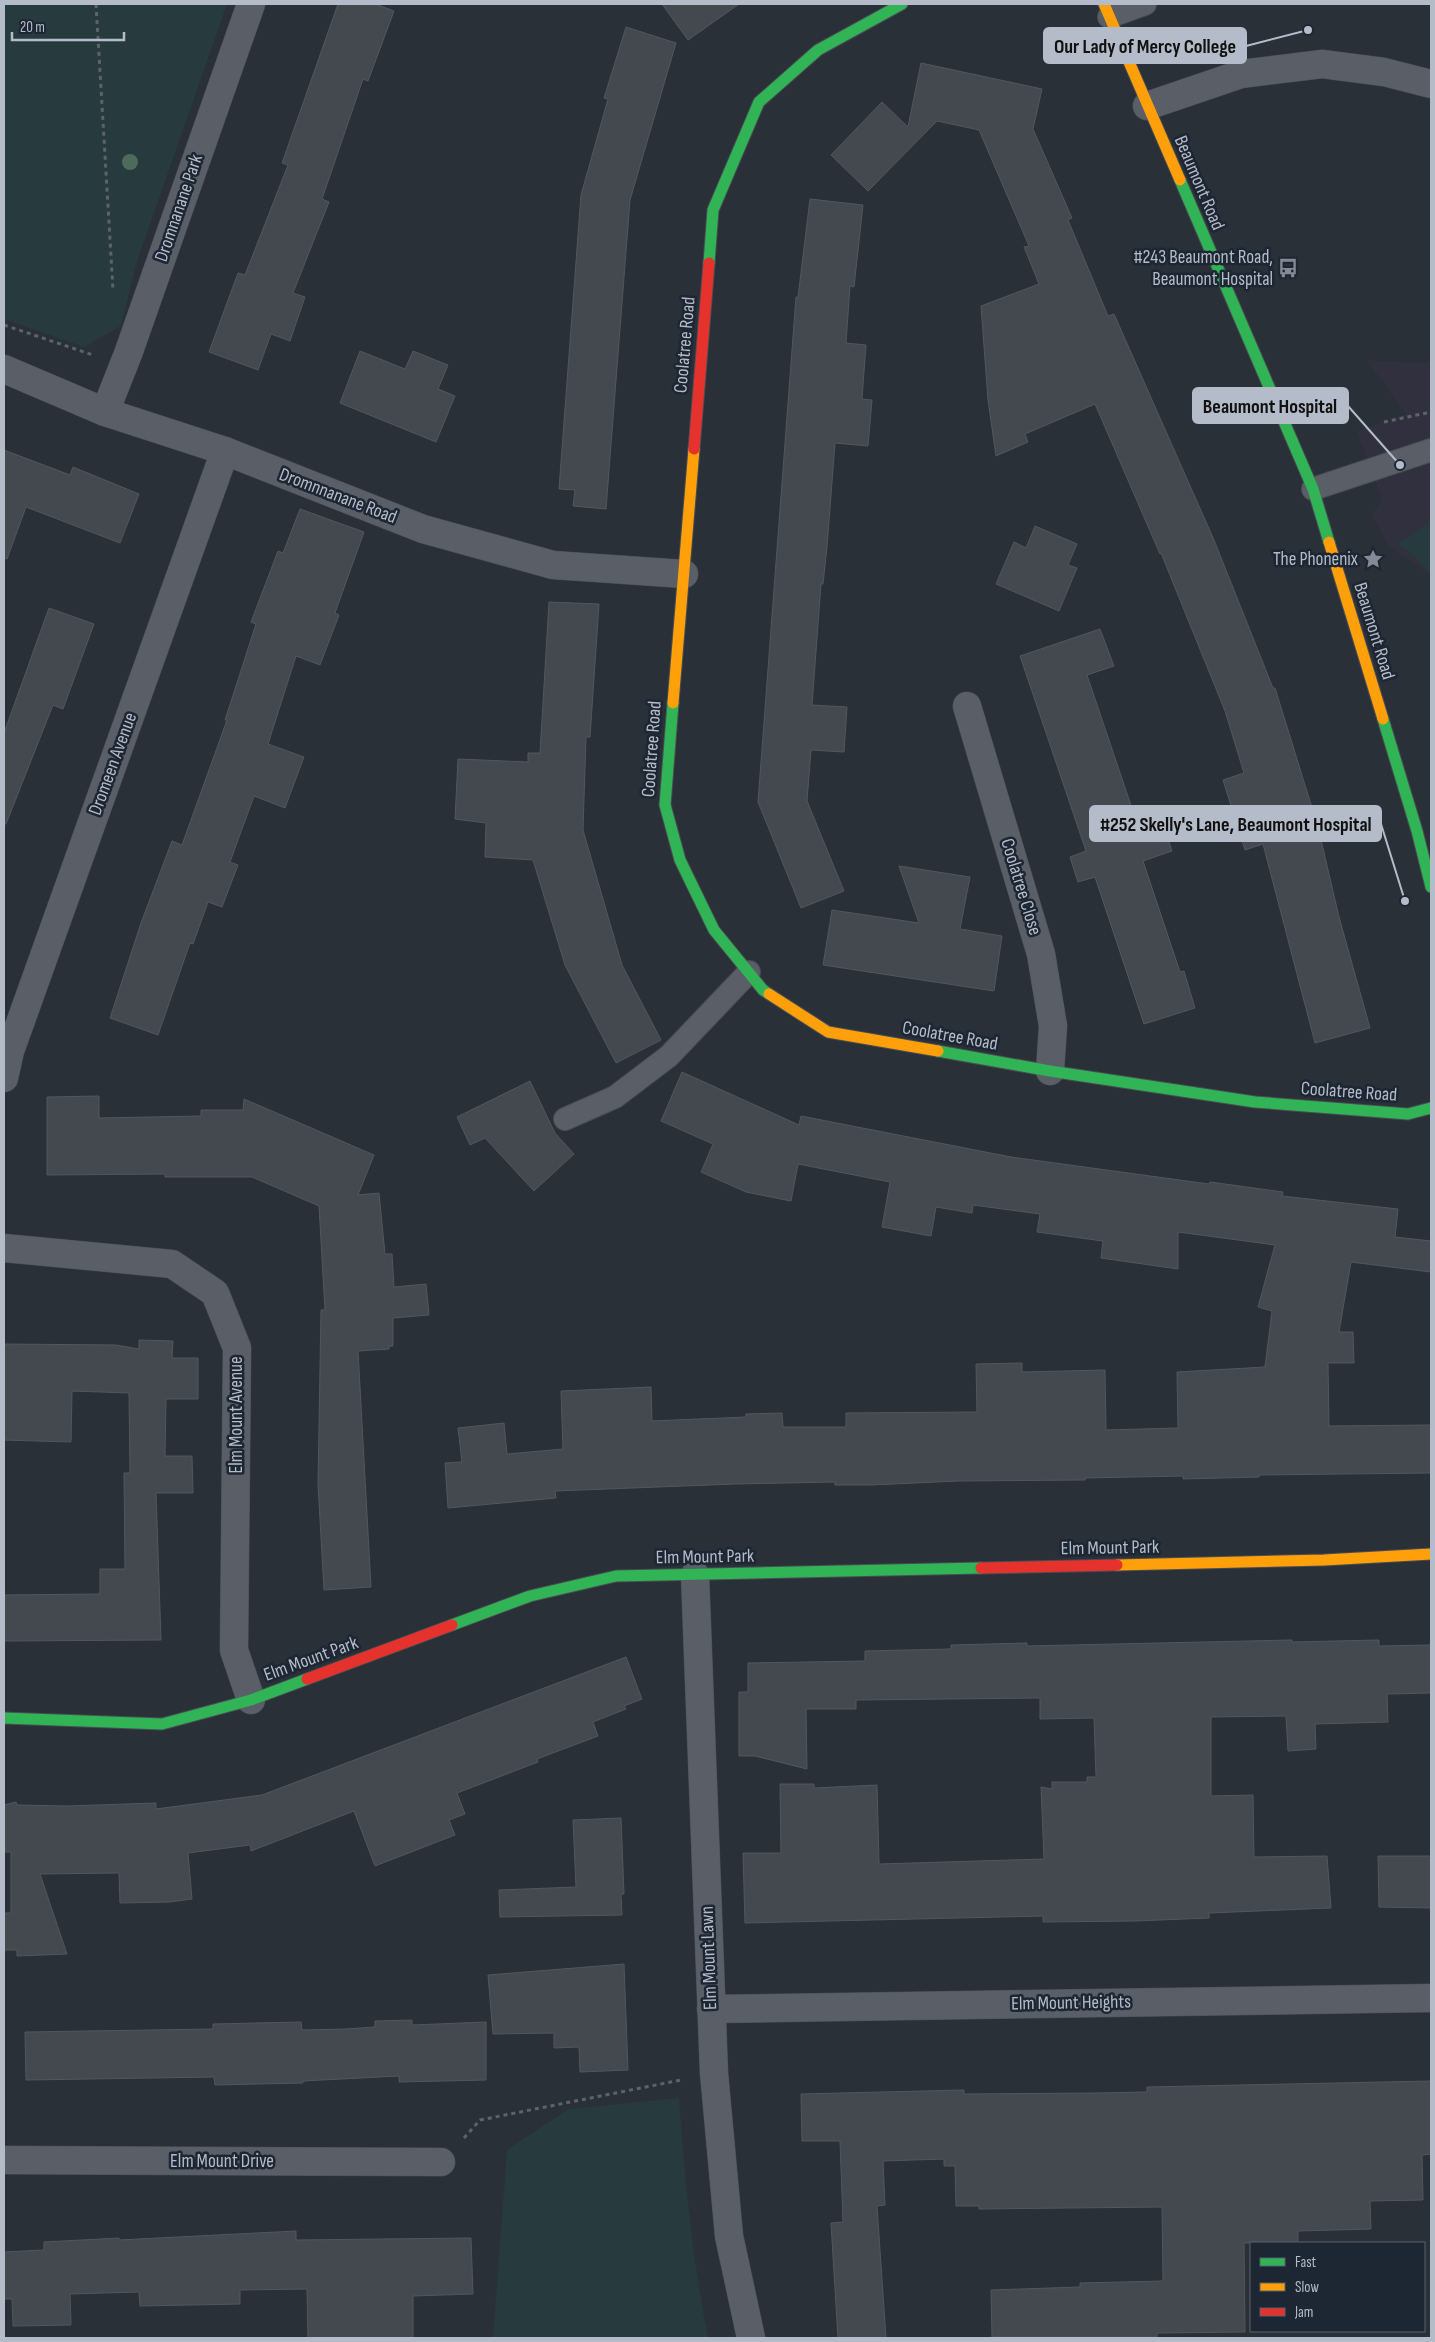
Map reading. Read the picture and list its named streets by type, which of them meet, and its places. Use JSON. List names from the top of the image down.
{
  "streets": {
    "street": [
      "Beaumont Road",
      "Dromnanane Park",
      "Coolatree Road",
      "Dromnnanane Road",
      "Dromeen Avenue",
      "Coolatree Close",
      "Elm Mount Avenue",
      "Elm Mount Park",
      "Elm Mount Lawn",
      "Elm Mount Heights",
      "Elm Mount Drive"
    ]
  },
  "crossings": [
    ["Dromnanane Park", "Dromnnanane Road"],
    ["Coolatree Road", "Dromnnanane Road"],
    ["Coolatree Road", "Coolatree Close"],
    ["Dromnnanane Road", "Dromeen Avenue"],
    ["Elm Mount Avenue", "Elm Mount Park"],
    ["Elm Mount Park", "Elm Mount Lawn"],
    ["Elm Mount Lawn", "Elm Mount Heights"]
  ],
  "places": {
    "other": ["Our Lady of Mercy College", "Beaumont Hospital", "#252 Skelly's Lane, Beaumont Hospital"],
    "bus stop": ["#243 Beaumont Road, Beaumont Hospital"],
    "place": ["The Phonenix"]
  },
  "legend": ["Fast", "Slow", "Jam"],
  "scale_bar": "20 m"
}
